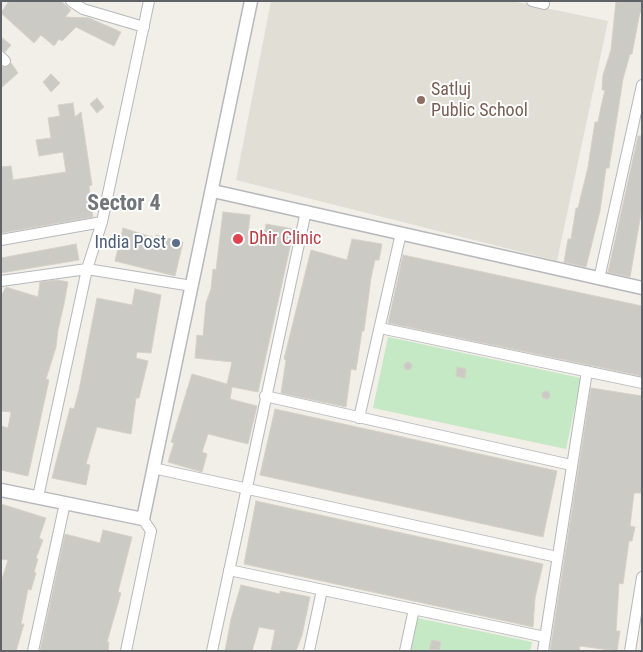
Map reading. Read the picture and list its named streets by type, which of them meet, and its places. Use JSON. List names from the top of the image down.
{
  "districts": ["Sector 4"],
  "places": ["Satluj Public School", "Dhir Clinic", "India Post"]
}
